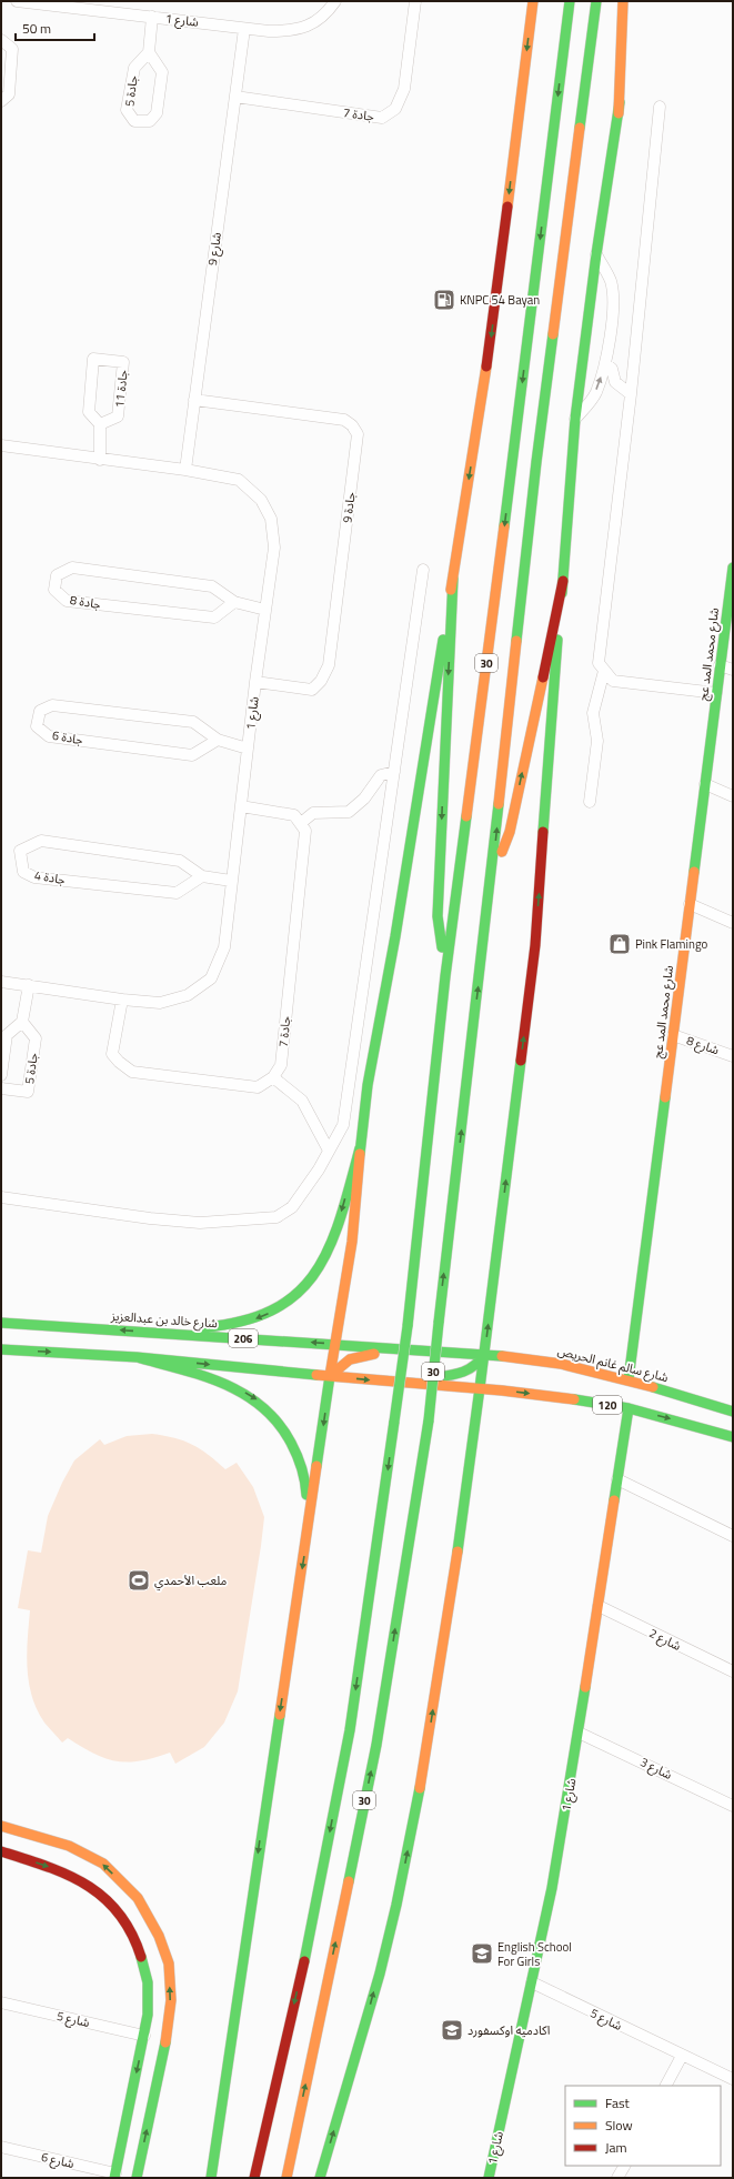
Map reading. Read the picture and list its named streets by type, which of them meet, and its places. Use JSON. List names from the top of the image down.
{
  "streets": {
    "main road": [
      "شارع 1",
      "شارع محمد المد عج",
      "30",
      "شارع خالد بن عبدالعزيز",
      "206",
      "شارع سالم غانم الحريص",
      "120"
    ],
    "street": [
      "جادة 5",
      "جادة 7",
      "شارع 9",
      "جادة 11",
      "جادة 9",
      "جادة 8",
      "جادة 6",
      "جادة 4",
      "شارع 8",
      "شارع 2",
      "شارع 3",
      "شارع 5",
      "شارع 6"
    ]
  },
  "crossings": [
    ["شارع 1", "شارع 9"],
    ["شارع 1", "جادة 9"],
    ["شارع 1", "جادة 8"],
    ["شارع 1", "جادة 6"],
    ["شارع 1", "جادة 4"],
    ["شارع 1", "120"],
    ["شارع 1", "شارع 2"],
    ["شارع 1", "شارع 3"],
    ["شارع 1", "شارع 5"],
    ["جادة 7", "شارع 9"],
    ["شارع 9", "جادة 9"],
    ["شارع محمد المد عج", "شارع 8"],
    ["شارع محمد المد عج", "شارع سالم غانم الحريص"],
    ["شارع خالد بن عبدالعزيز", "شارع سالم غانم الحريص"]
  ],
  "places": {
    "fuel station": ["KNPC 54 Bayan"],
    "shop": ["Pink Flamingo"],
    "sports": ["ملعب الأحمدي"],
    "school or university": ["English School For Girls", "اكادميه اوكسفورد"]
  },
  "legend": ["Fast", "Slow", "Jam"],
  "scale_bar": "50 m"
}
